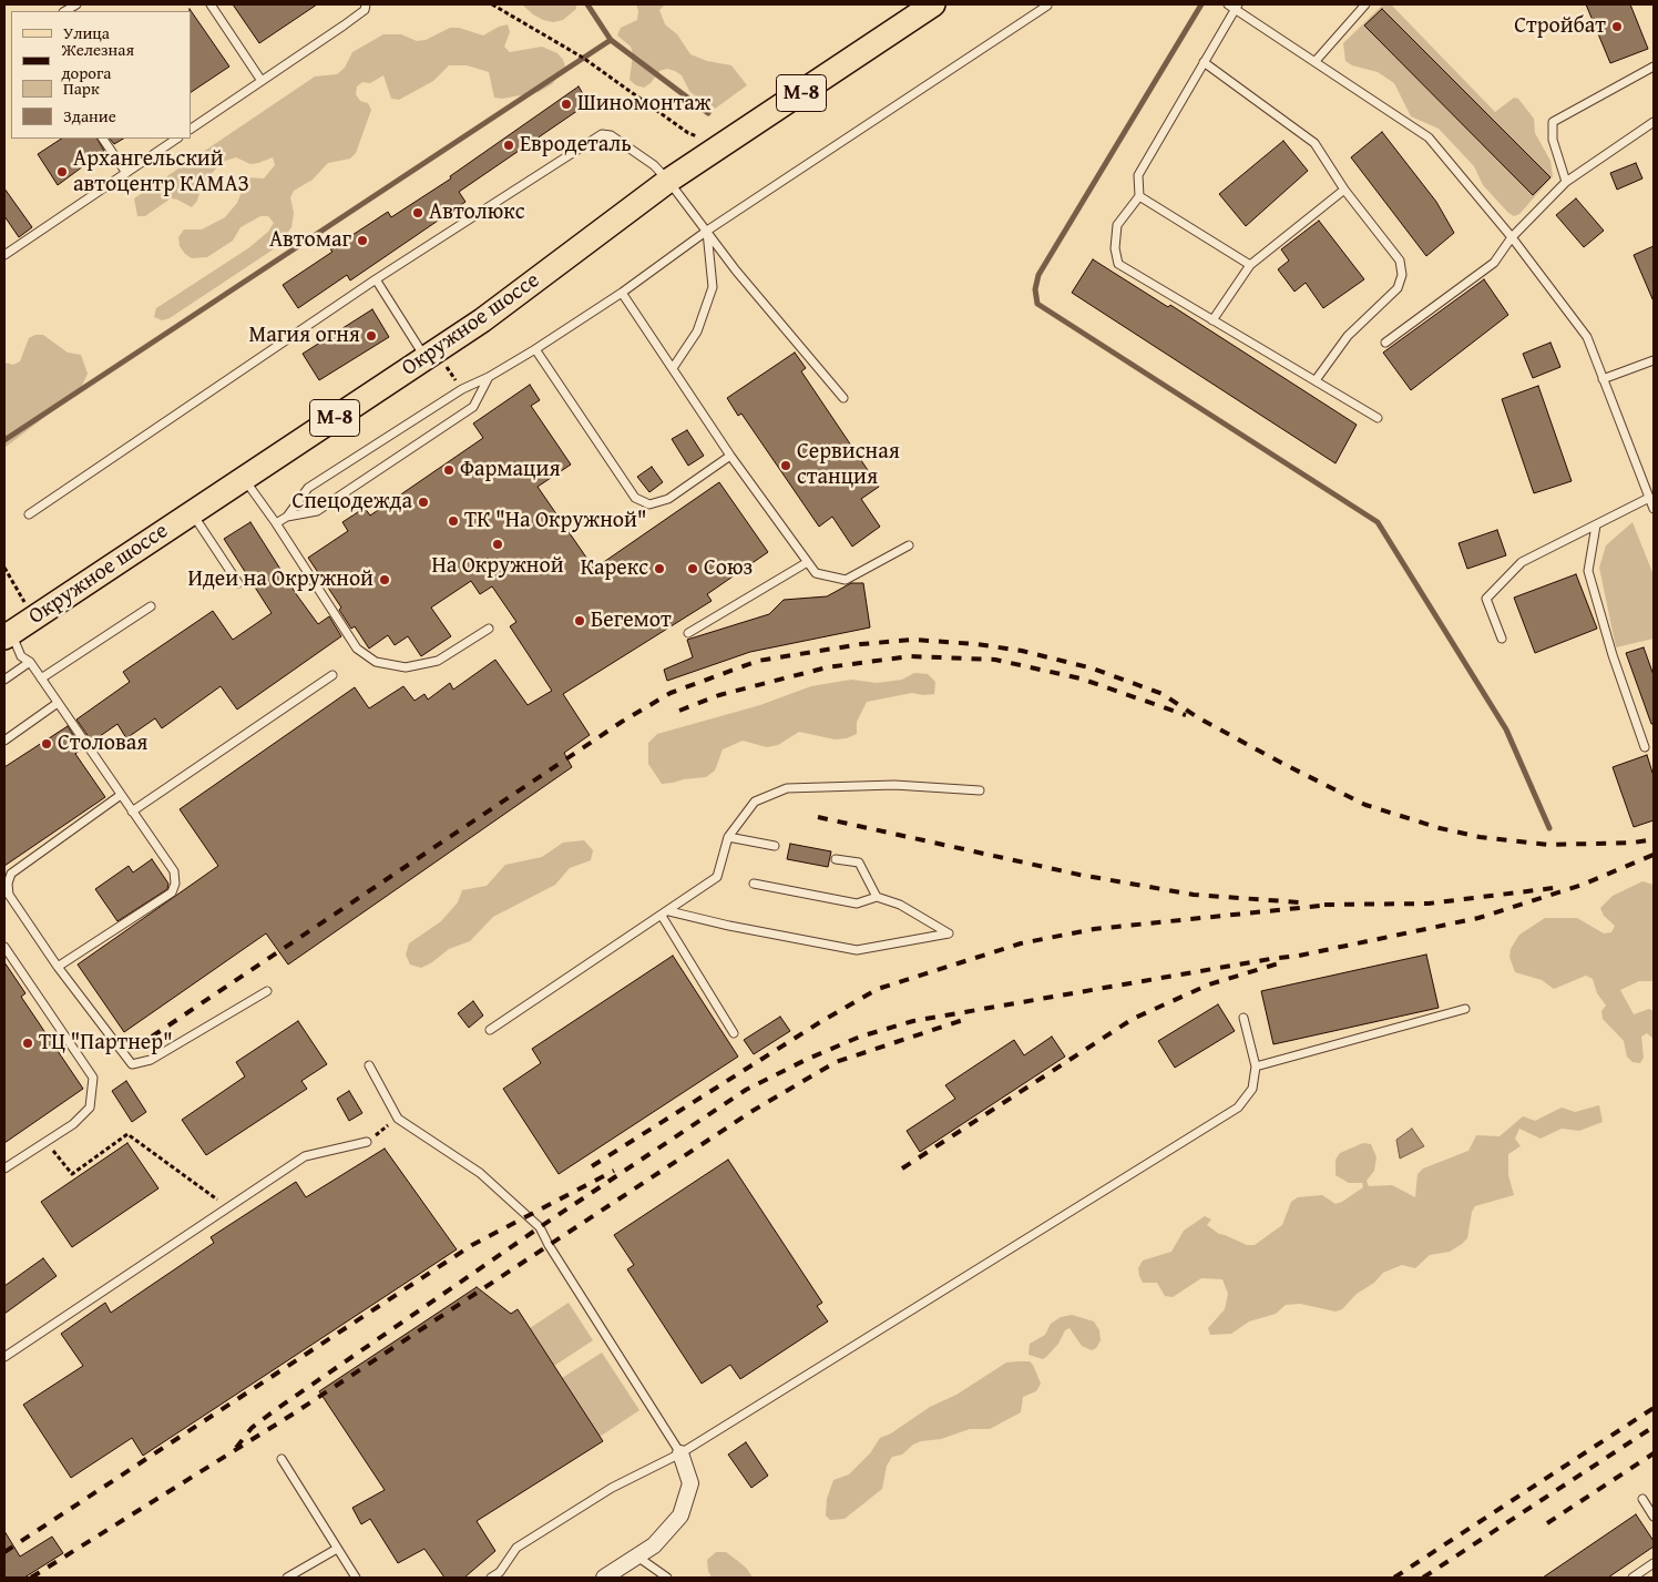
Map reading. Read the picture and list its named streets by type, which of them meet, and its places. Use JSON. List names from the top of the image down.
{
  "streets": {
    "main road": ["М-8", "Окружное шоссе"]
  },
  "places": [
    "Стройбат",
    "Шиномонтаж",
    "Евродеталь",
    "Архангельский автоцентр КАМАЗ",
    "Автолюкс",
    "Автомаг",
    "Магия огня",
    "Сервисная станция",
    "Фармация",
    "Спецодежда",
    "ТК \"На Окружной\"",
    "На Окружной",
    "Карекс",
    "Союз",
    "Идеи на Окружной",
    "Бегемот",
    "Столовая",
    "ТЦ \"Партнер\""
  ],
  "legend": [
    "Улица",
    "Железная дорога",
    "Парк",
    "Здание"
  ]
}
